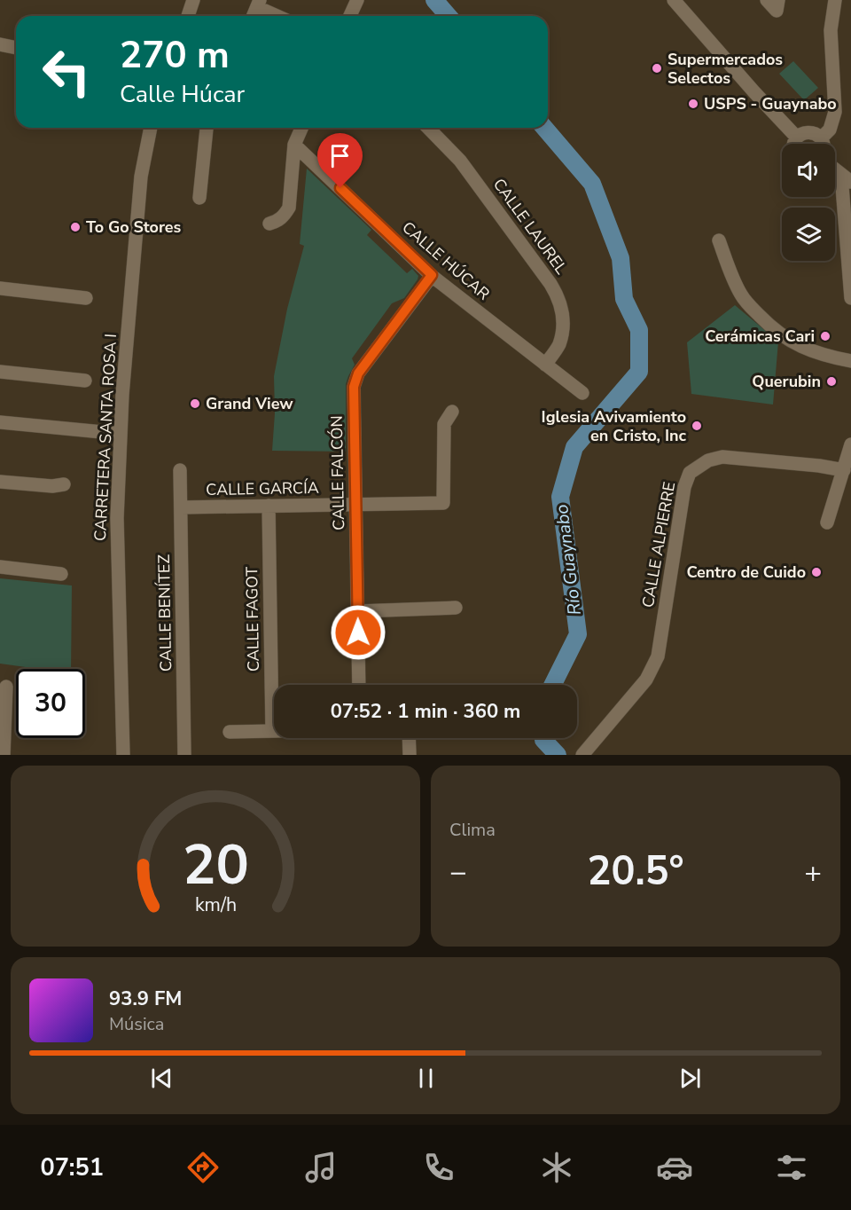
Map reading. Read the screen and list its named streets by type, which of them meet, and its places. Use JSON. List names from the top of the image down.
{
  "streets": {
    "street": [
      "CALLE LAUREL",
      "CALLE HÚCAR",
      "CARRETERA SANTA ROSA I",
      "CALLE FALCÓN",
      "CALLE GARCÍA",
      "CALLE ALPIERRE",
      "CALLE BENÍTEZ",
      "CALLE FAGOT"
    ]
  },
  "crossings": [
    ["CALLE LAUREL", "CALLE HÚCAR"],
    ["CALLE HÚCAR", "CALLE FALCÓN"],
    ["CALLE FALCÓN", "CALLE GARCÍA"],
    ["CALLE GARCÍA", "CALLE BENÍTEZ"],
    ["CALLE GARCÍA", "CALLE FAGOT"]
  ],
  "water": ["Río Guaynabo"],
  "places": [
    "Supermercados Selectos",
    "USPS - Guaynabo",
    "To Go Stores",
    "Cerámicas Cari",
    "Querubin",
    "Grand View",
    "Iglesia Avivamiento en Cristo, Inc",
    "Centro de Cuido"
  ],
  "page": {
    "turn": ["270 m", "Calle Húcar"],
    "limit": "30",
    "trip": "07:52 · 1 min · 360 m",
    "tile": "Clima",
    "heat": ["−", "20.5°", "+"],
    "song": ["93.9 FM", "Música"],
    "tabs": "07:51",
    "gauge": ["20", "km/h"]
  }
}
